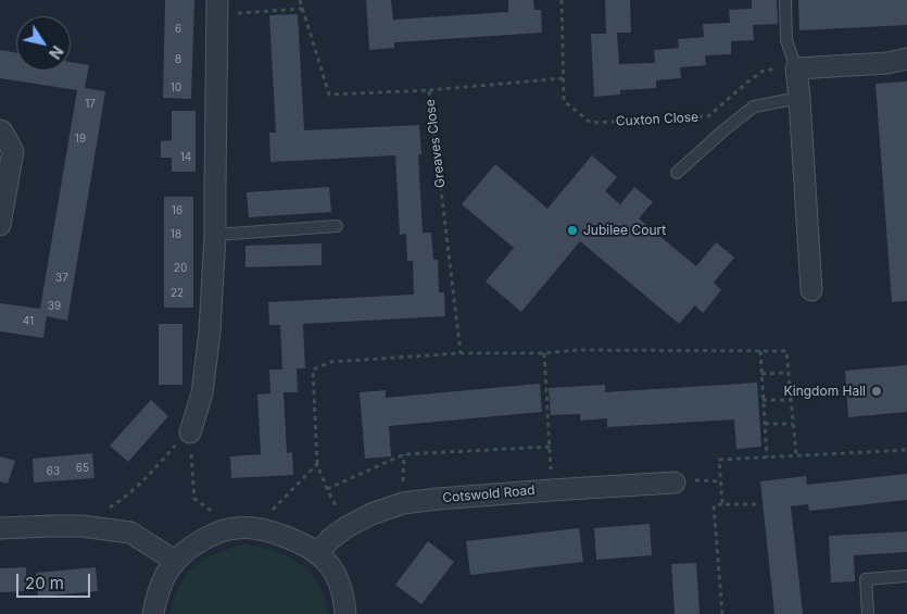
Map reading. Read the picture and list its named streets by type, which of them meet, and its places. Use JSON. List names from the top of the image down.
{
  "streets": {
    "street": ["Cotswold Road"],
    "path": ["Cuxton Close", "Greaves Close"]
  },
  "places": ["Jubilee Court", "Kingdom Hall"],
  "house_numbers": [
    "6",
    "8",
    "10",
    "17",
    "19",
    "14",
    "16",
    "18",
    "20",
    "37",
    "22",
    "39",
    "41",
    "65",
    "63"
  ],
  "scale_bar": "20 m",
  "north": "bottom right"
}
